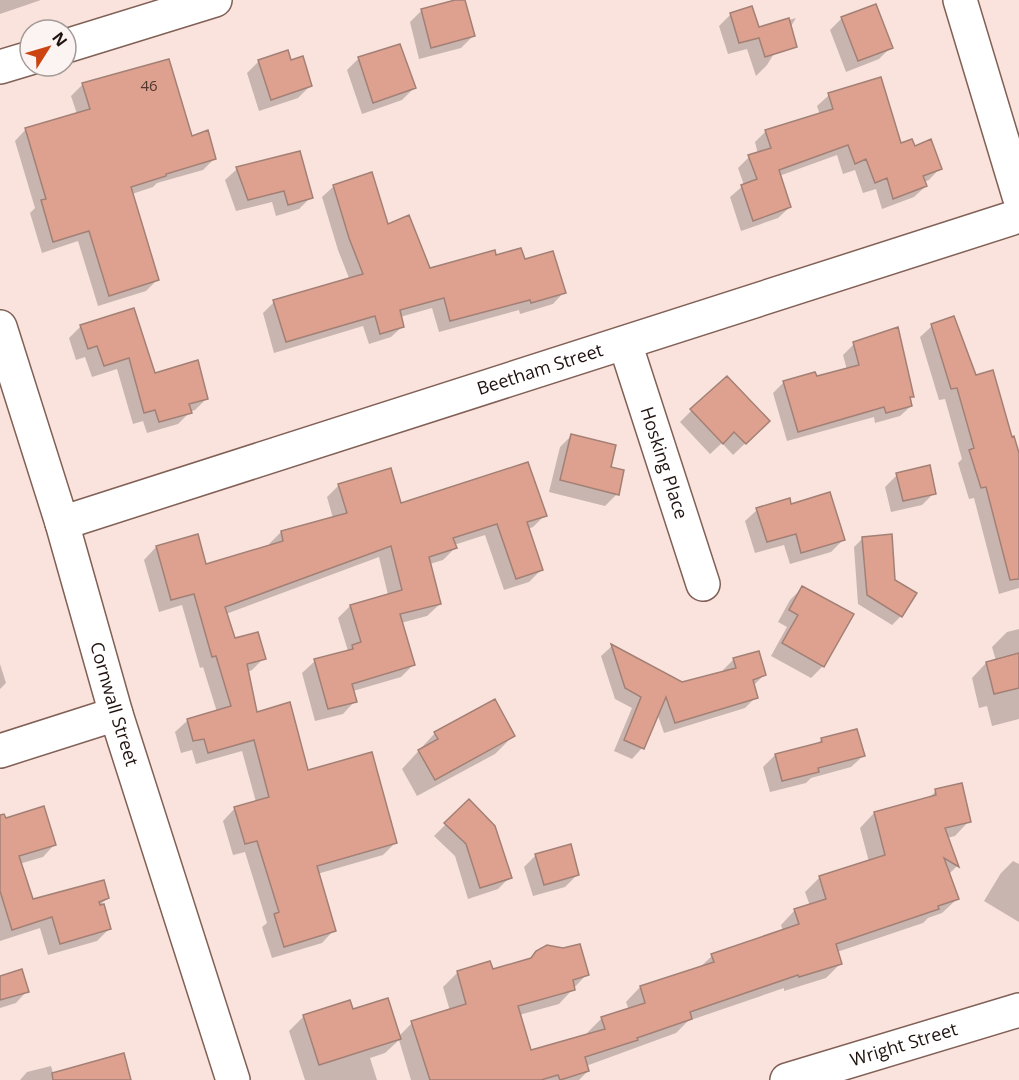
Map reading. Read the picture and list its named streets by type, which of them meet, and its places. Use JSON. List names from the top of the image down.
{
  "streets": {
    "street": [
      "Beetham Street",
      "Hosking Place",
      "Cornwall Street",
      "Wright Street"
    ]
  },
  "crossings": [
    ["Beetham Street", "Hosking Place"],
    ["Beetham Street", "Cornwall Street"]
  ],
  "house_numbers": ["46"],
  "north": "top right"
}
